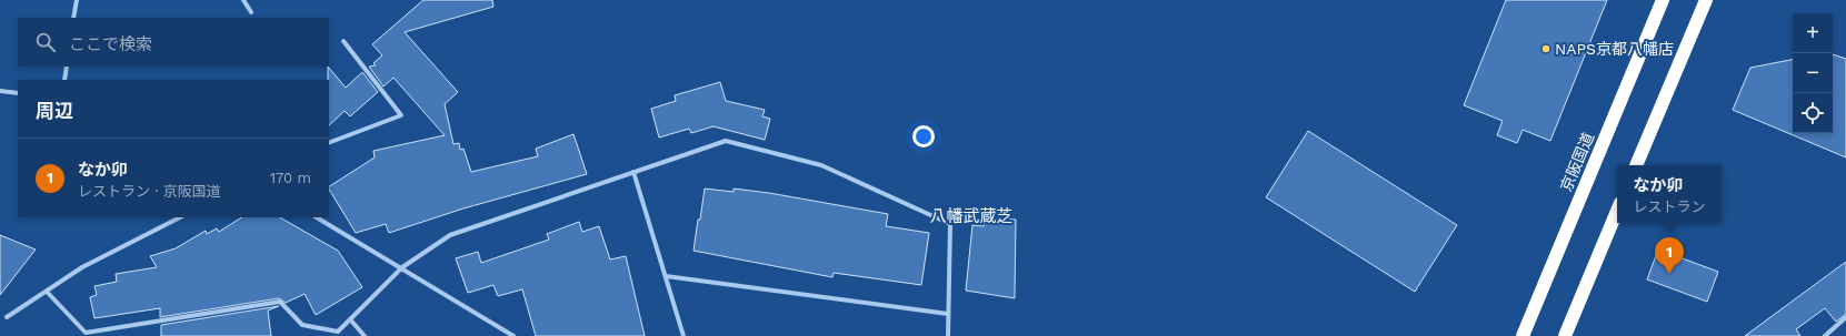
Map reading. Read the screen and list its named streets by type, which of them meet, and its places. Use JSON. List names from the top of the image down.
{
  "streets": {
    "highway": ["京阪国道"]
  },
  "districts": ["八幡武蔵芝"],
  "places": ["NAPS京都八幡店"],
  "page": {
    "map_buttons": ["+", "−"],
    "search": "ここで検索",
    "heading": "周辺",
    "list": [
      {
        "mark": "1",
        "name": "なか卯",
        "note": "レストラン · 京阪国道",
        "value": "170 m"
      }
    ],
    "popup": ["なか卯", "レストラン"],
    "pins": "1"
  }
}
